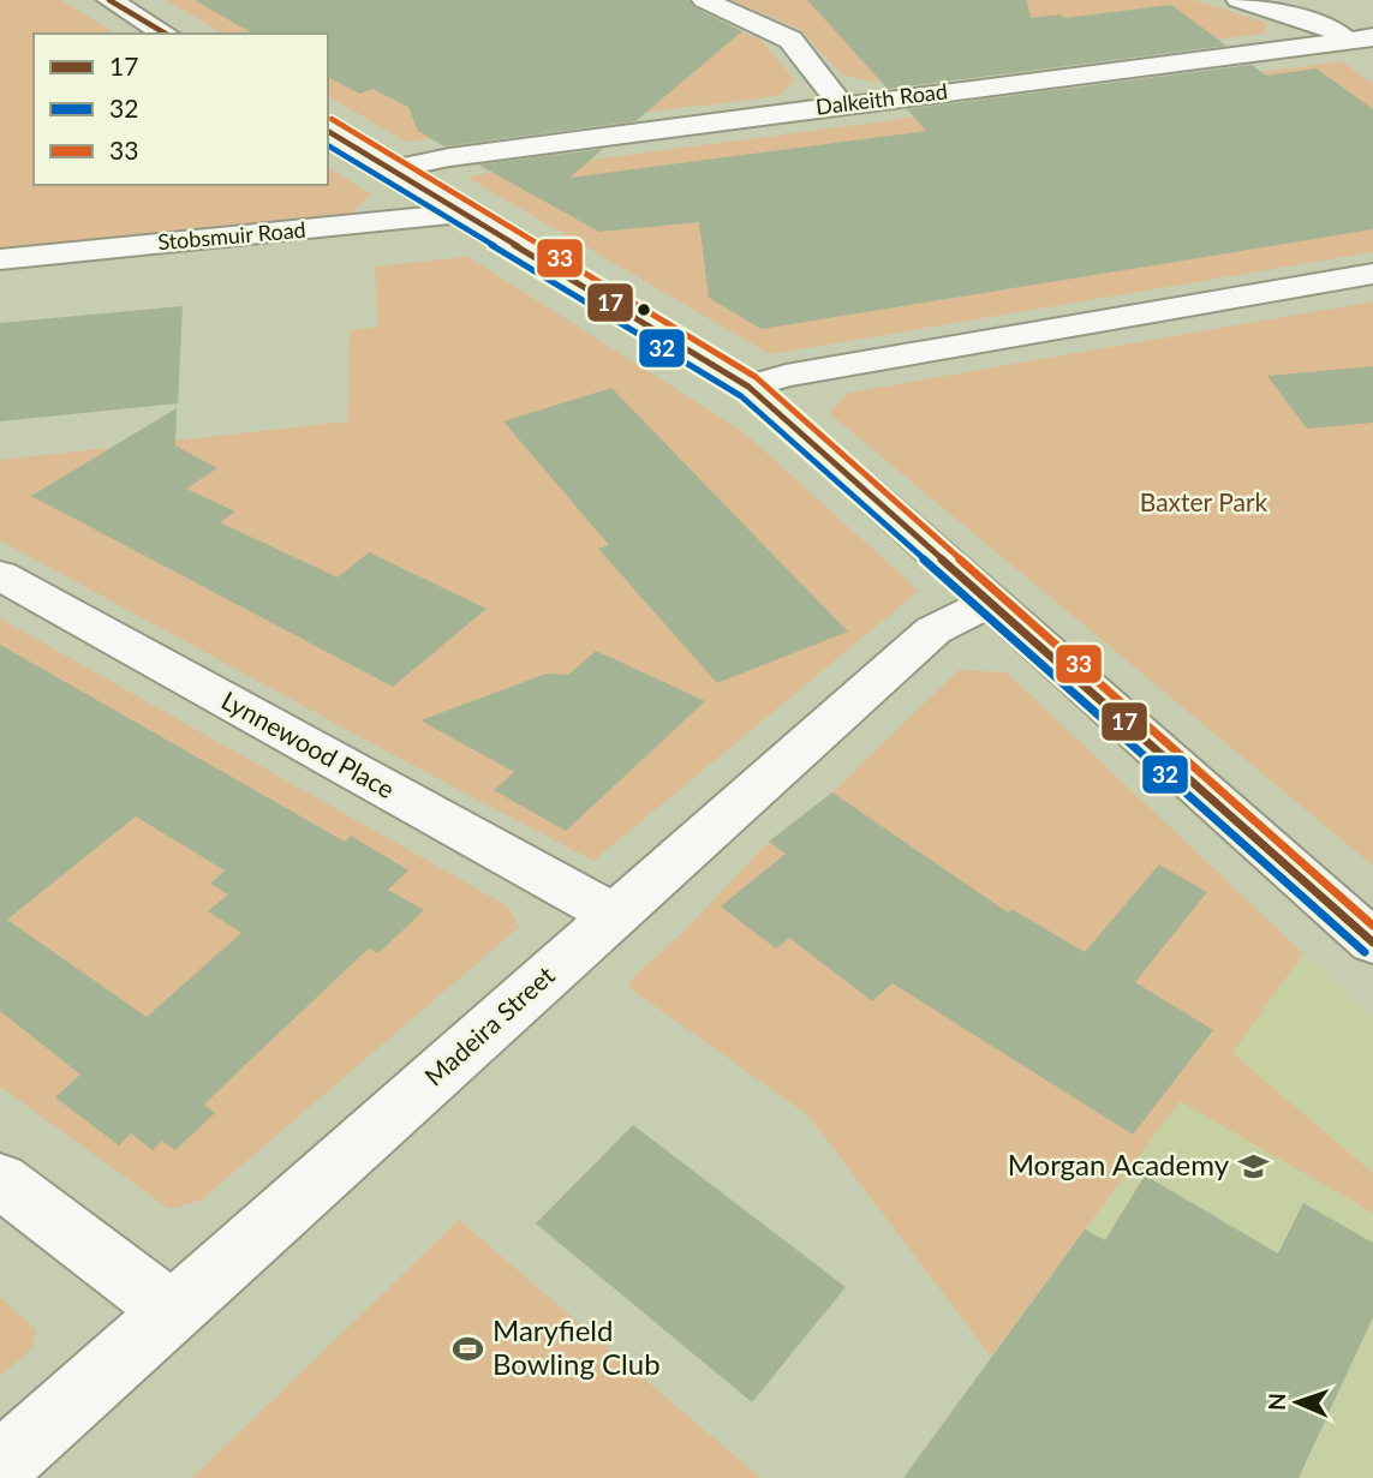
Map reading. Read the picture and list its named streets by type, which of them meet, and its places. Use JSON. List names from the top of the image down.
{
  "streets": {
    "street": [
      "Dalkeith Road",
      "Stobsmuir Road",
      "Lynnewood Place",
      "Madeira Street"
    ]
  },
  "crossings": [
    ["Lynnewood Place", "Madeira Street"]
  ],
  "parks": ["Baxter Park"],
  "places": {
    "school or university": ["Morgan Academy"],
    "sports": ["Maryfield Bowling Club"]
  },
  "lines": ["transit line 17", "transit line 33", "transit line 32"],
  "legend": ["17", "32", "33"],
  "north": "left"
}
